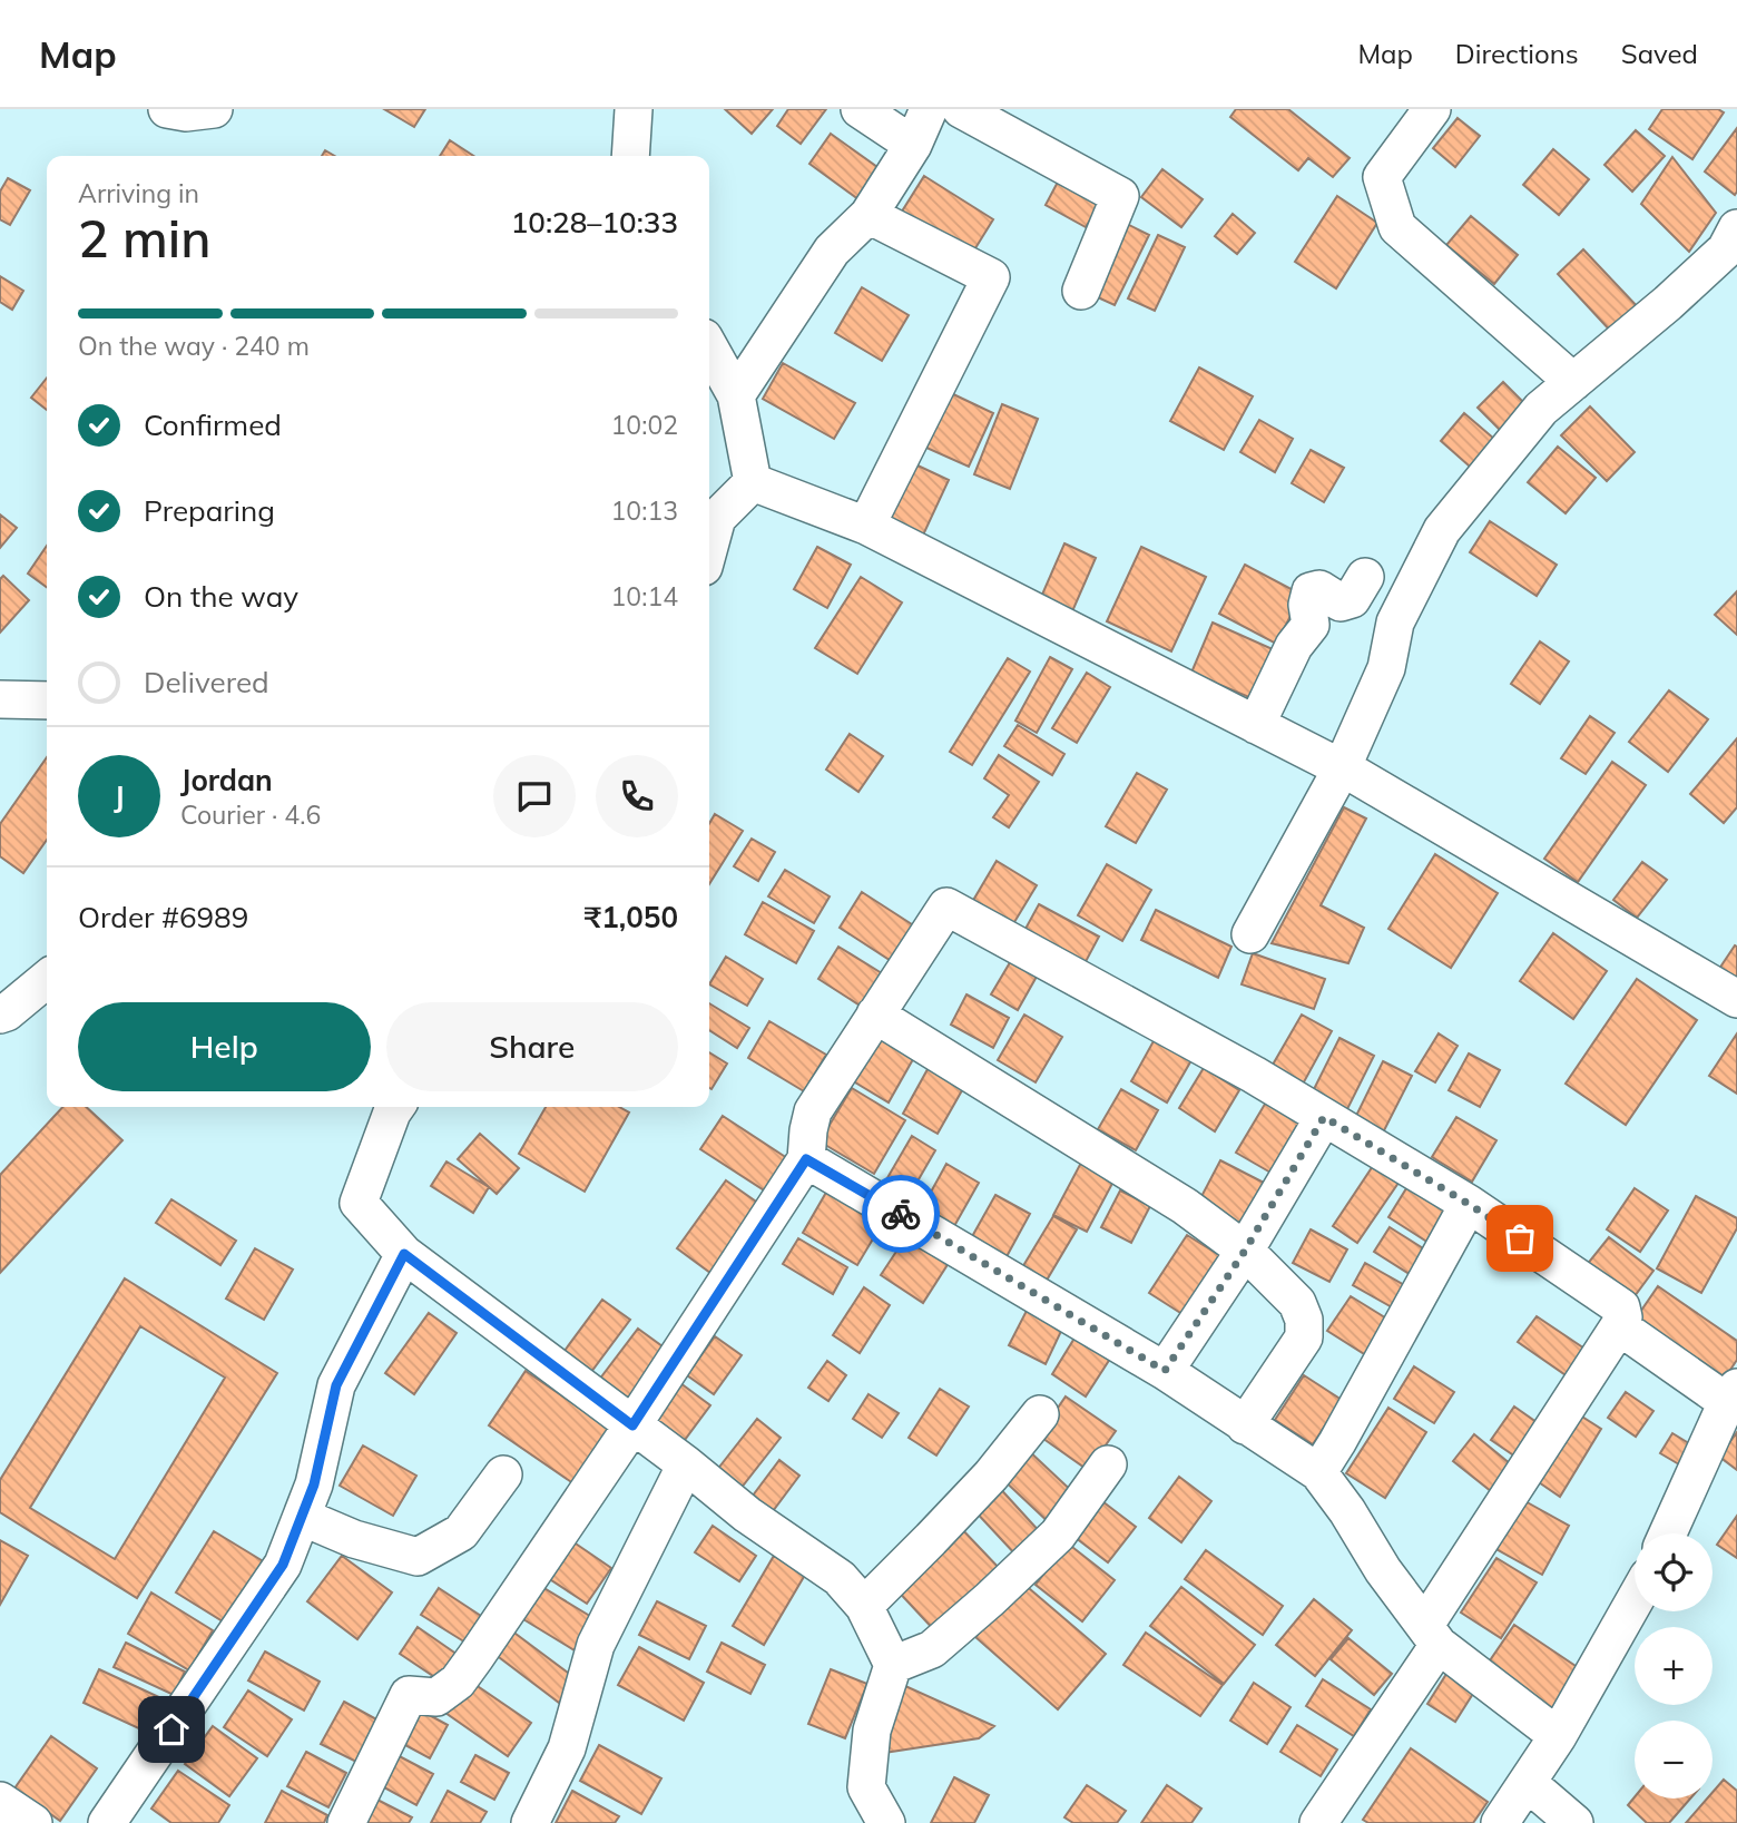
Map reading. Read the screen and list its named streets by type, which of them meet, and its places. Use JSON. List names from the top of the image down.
{
  "page": {
    "header": "Map",
    "nav": ["Map", "Directions", "Saved"],
    "heading": ["2 min", "Arriving in", "10:28–10:33"],
    "panel": [
      "Jordan",
      "Courier · 4.6",
      "Order #6989",
      "₹1,050"
    ],
    "bar": "On the way · 240 m",
    "list": [
      ["Confirmed", "10:02"],
      ["Preparing", "10:13"],
      ["On the way", "10:14"],
      "Delivered"
    ],
    "round": "J",
    "buttons": ["Help", "Share"],
    "map_buttons": ["+", "−"]
  }
}
